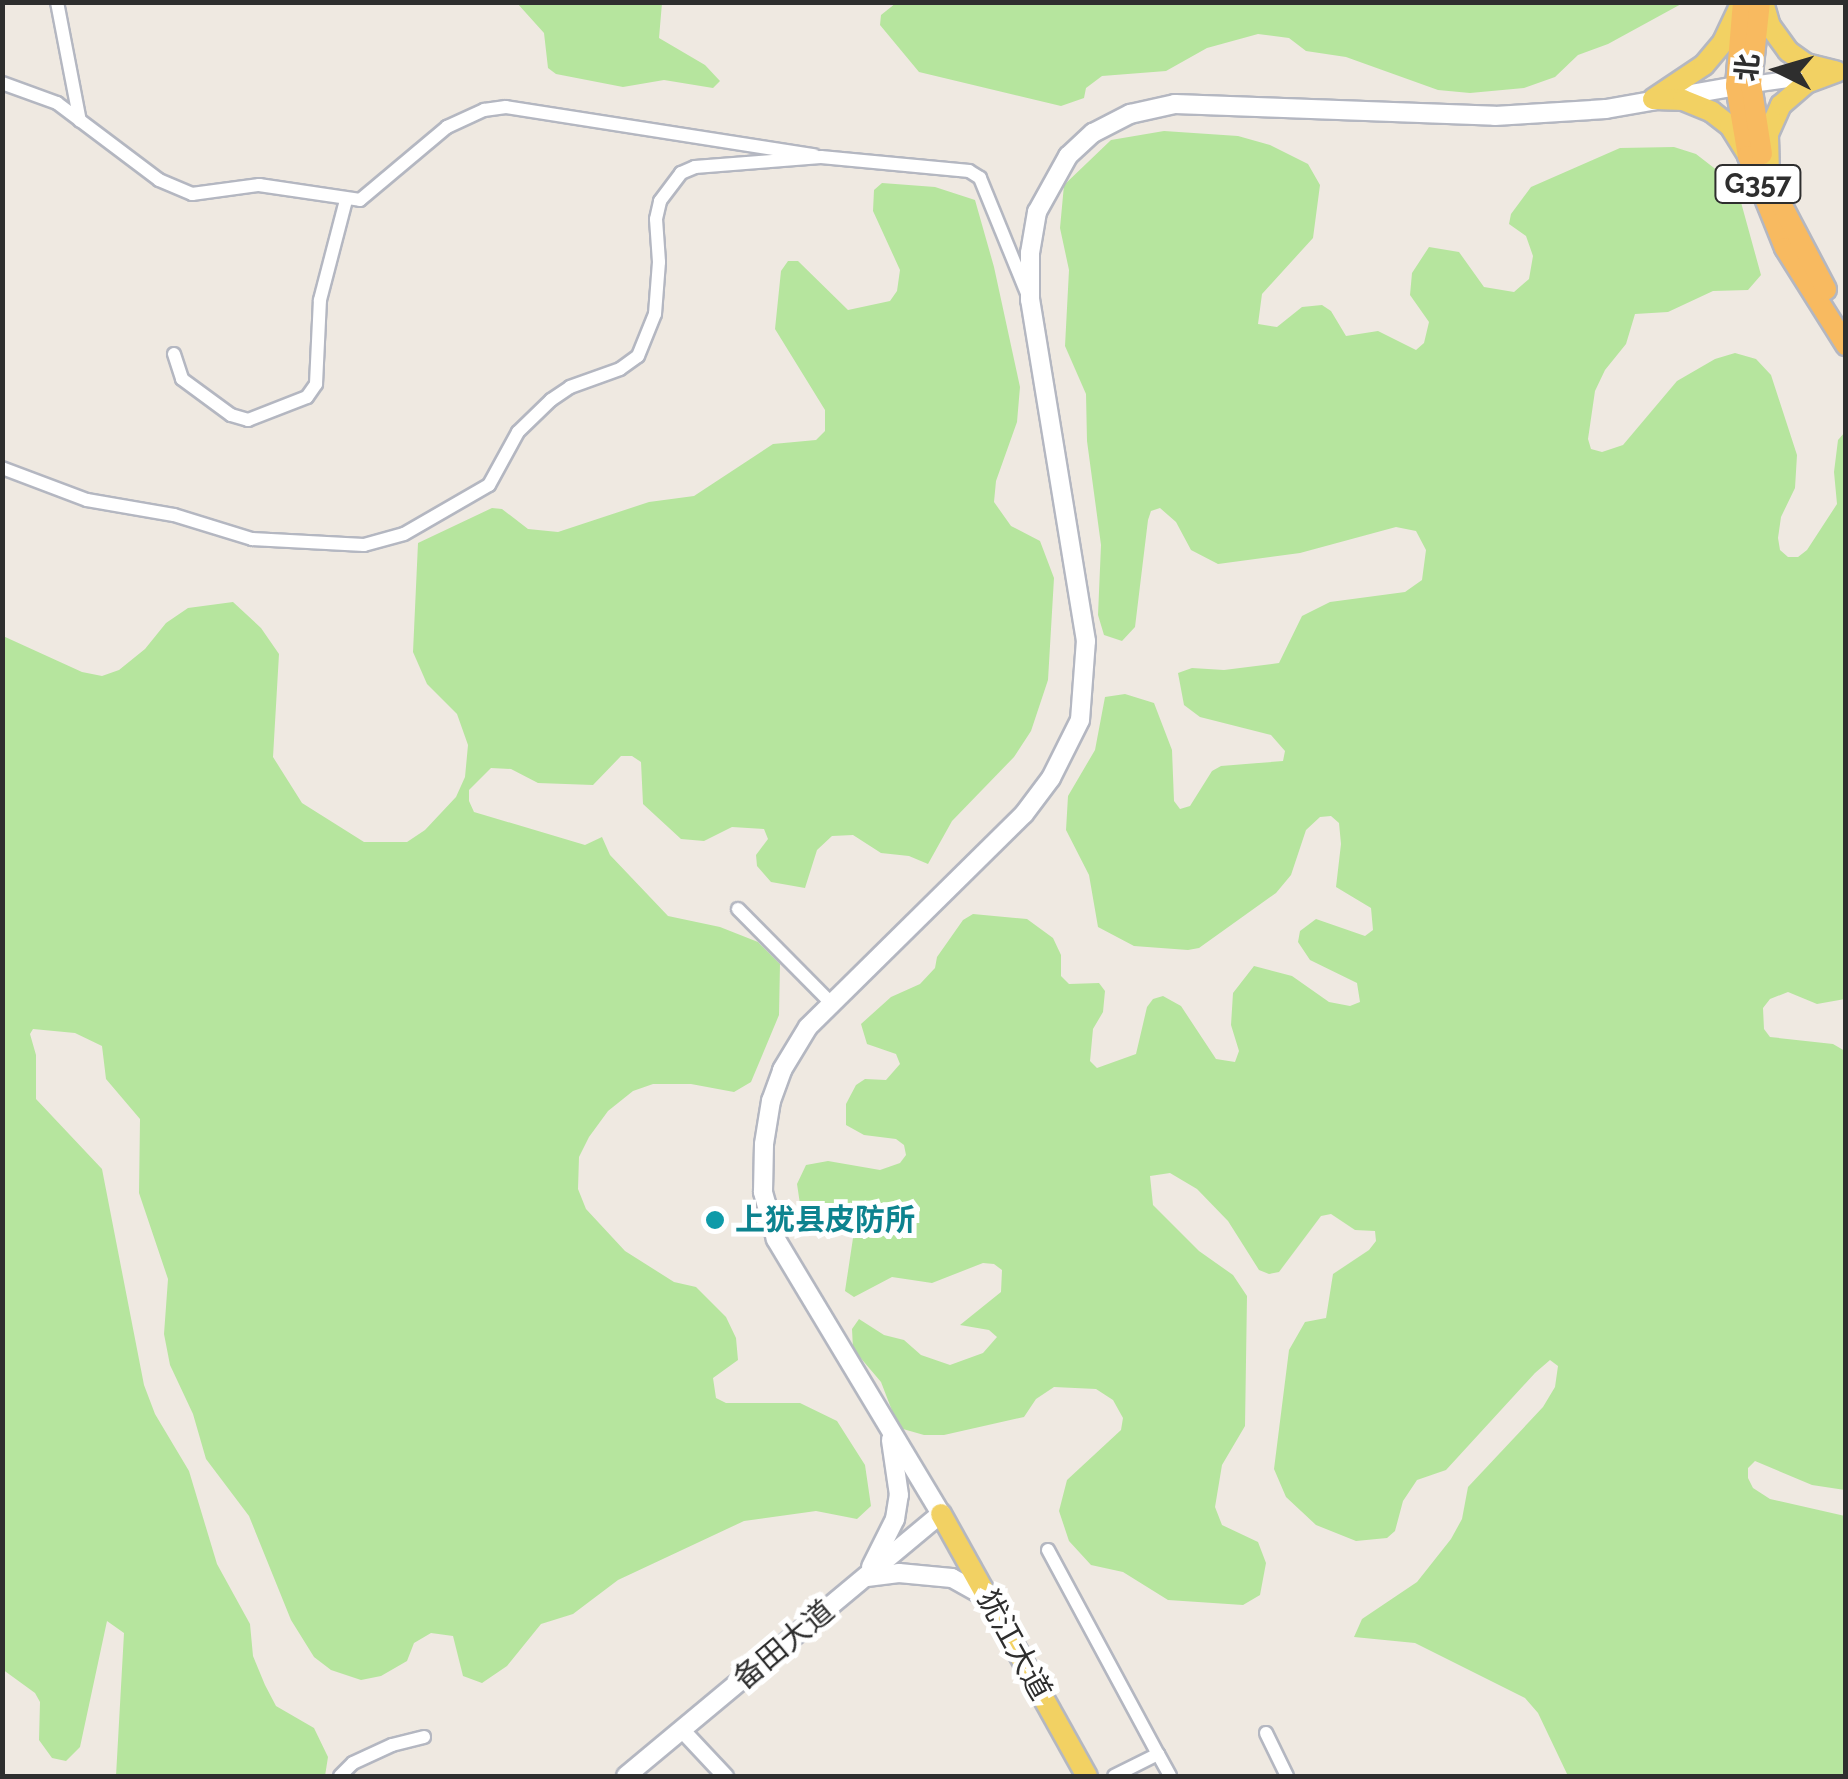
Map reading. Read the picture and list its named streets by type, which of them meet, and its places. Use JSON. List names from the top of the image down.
{
  "streets": {
    "highway": ["G357"],
    "main road": ["备田大道", "犹江大道"]
  },
  "crossings": [
    ["备田大道", "犹江大道"]
  ],
  "places": ["上犹县皮防所"],
  "north": "left"
}
